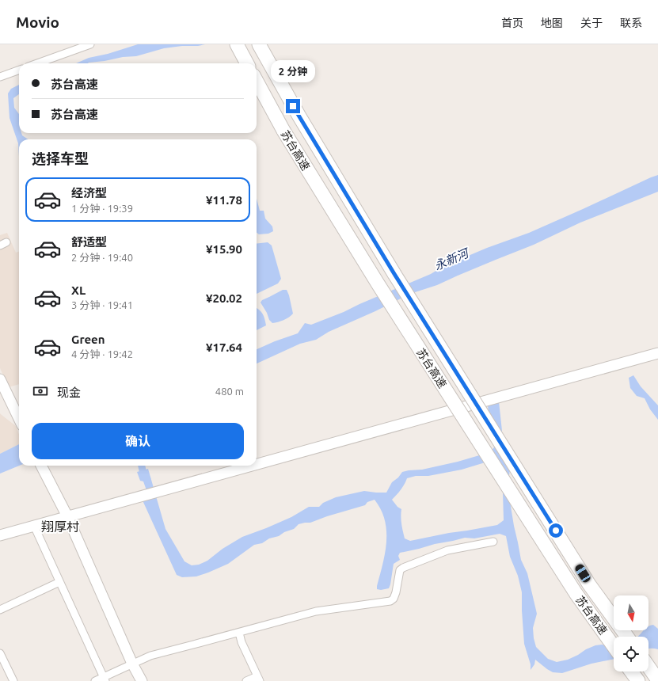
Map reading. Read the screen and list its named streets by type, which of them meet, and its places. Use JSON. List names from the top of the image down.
{
  "streets": {
    "highway": ["苏台高速"]
  },
  "districts": ["翔厚村"],
  "water": ["永新河"],
  "north": "bottom",
  "page": {
    "header": "Movio",
    "nav": [
      "首页",
      "地图",
      "关于",
      "联系"
    ],
    "bubble": "2 分钟",
    "banner": ["苏台高速", "苏台高速"],
    "heading": "选择车型",
    "list": [
      {
        "name": "经济型",
        "note": "1 分钟 · 19:39",
        "value": "¥11.78"
      },
      {
        "name": "舒适型",
        "note": "2 分钟 · 19:40",
        "value": "¥15.90"
      },
      {
        "name": "XL",
        "note": "3 分钟 · 19:41",
        "value": "¥20.02"
      },
      {
        "name": "Green",
        "note": "4 分钟 · 19:42",
        "value": "¥17.64"
      }
    ],
    "pay": ["现金", "480 m"],
    "buttons": "确认"
  }
}
